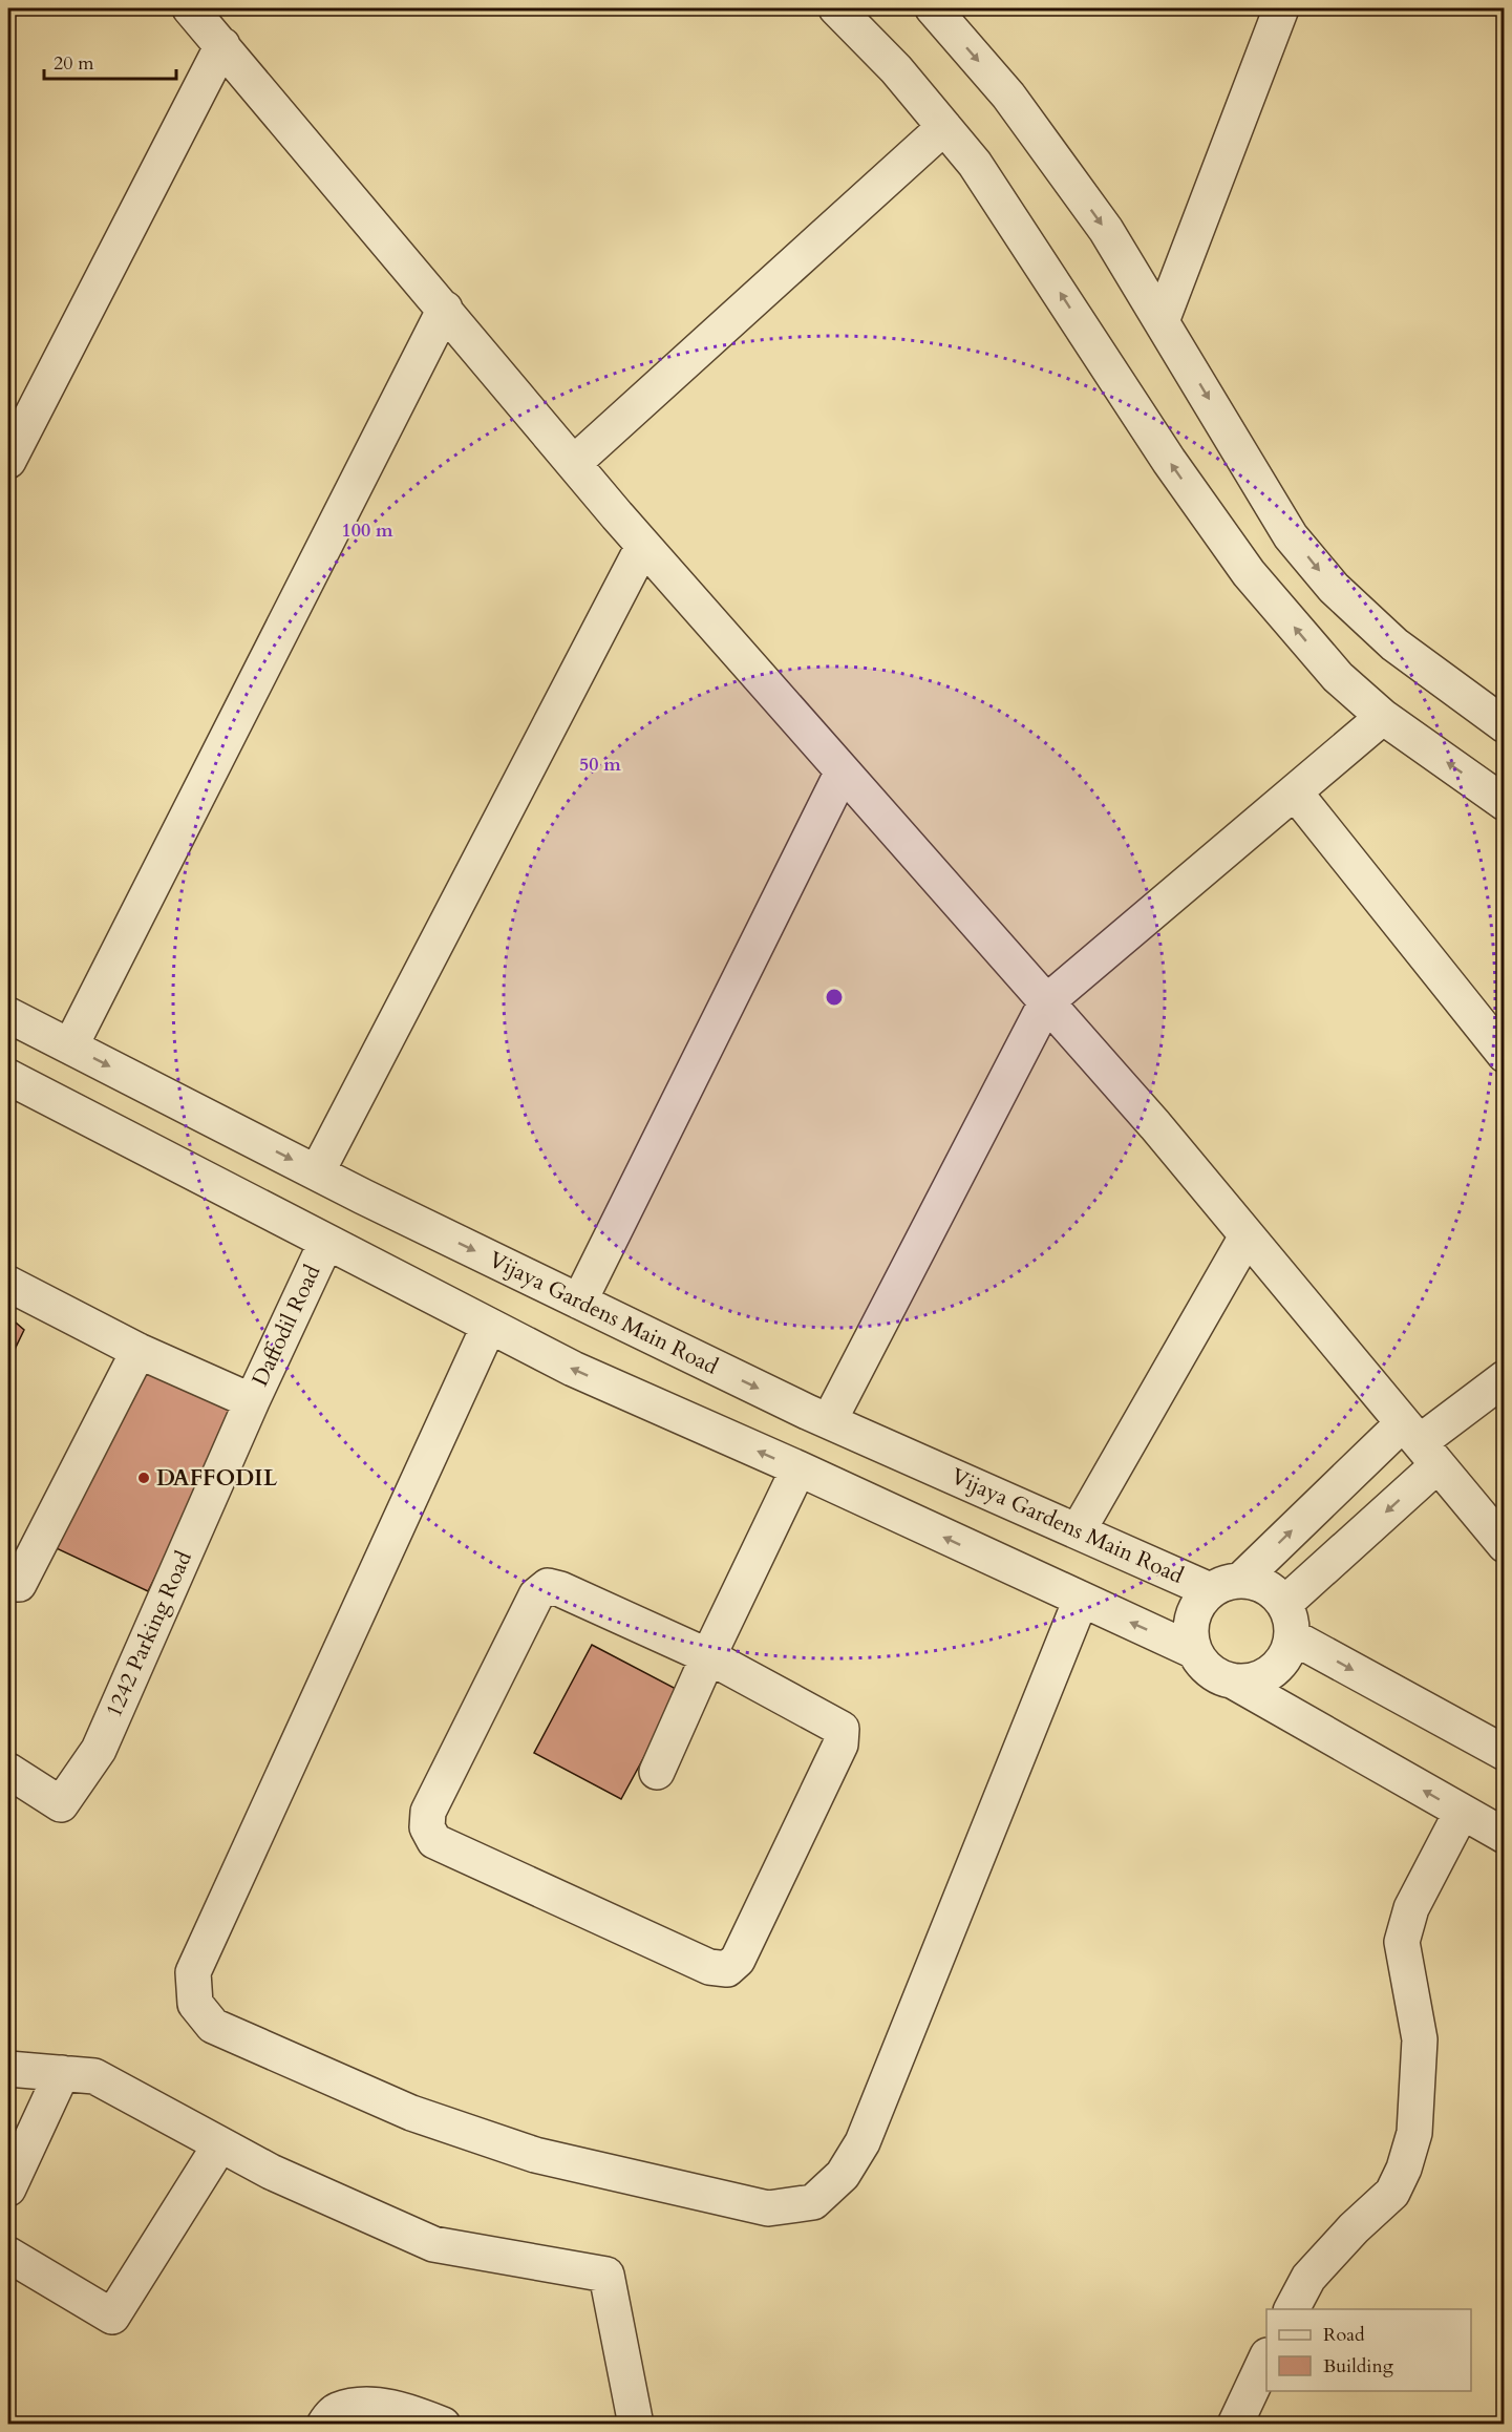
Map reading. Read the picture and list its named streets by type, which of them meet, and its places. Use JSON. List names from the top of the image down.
{
  "streets": {
    "street": ["Vijaya Gardens Main Road", "Daffodil Road", "1242 Parking Road"]
  },
  "crossings": [
    ["Daffodil Road", "1242 Parking Road"]
  ],
  "places": ["DAFFODIL"],
  "legend": ["Road", "Building"],
  "scale_bar": "20 m",
  "rings": ["100 m", "50 m"]
}
